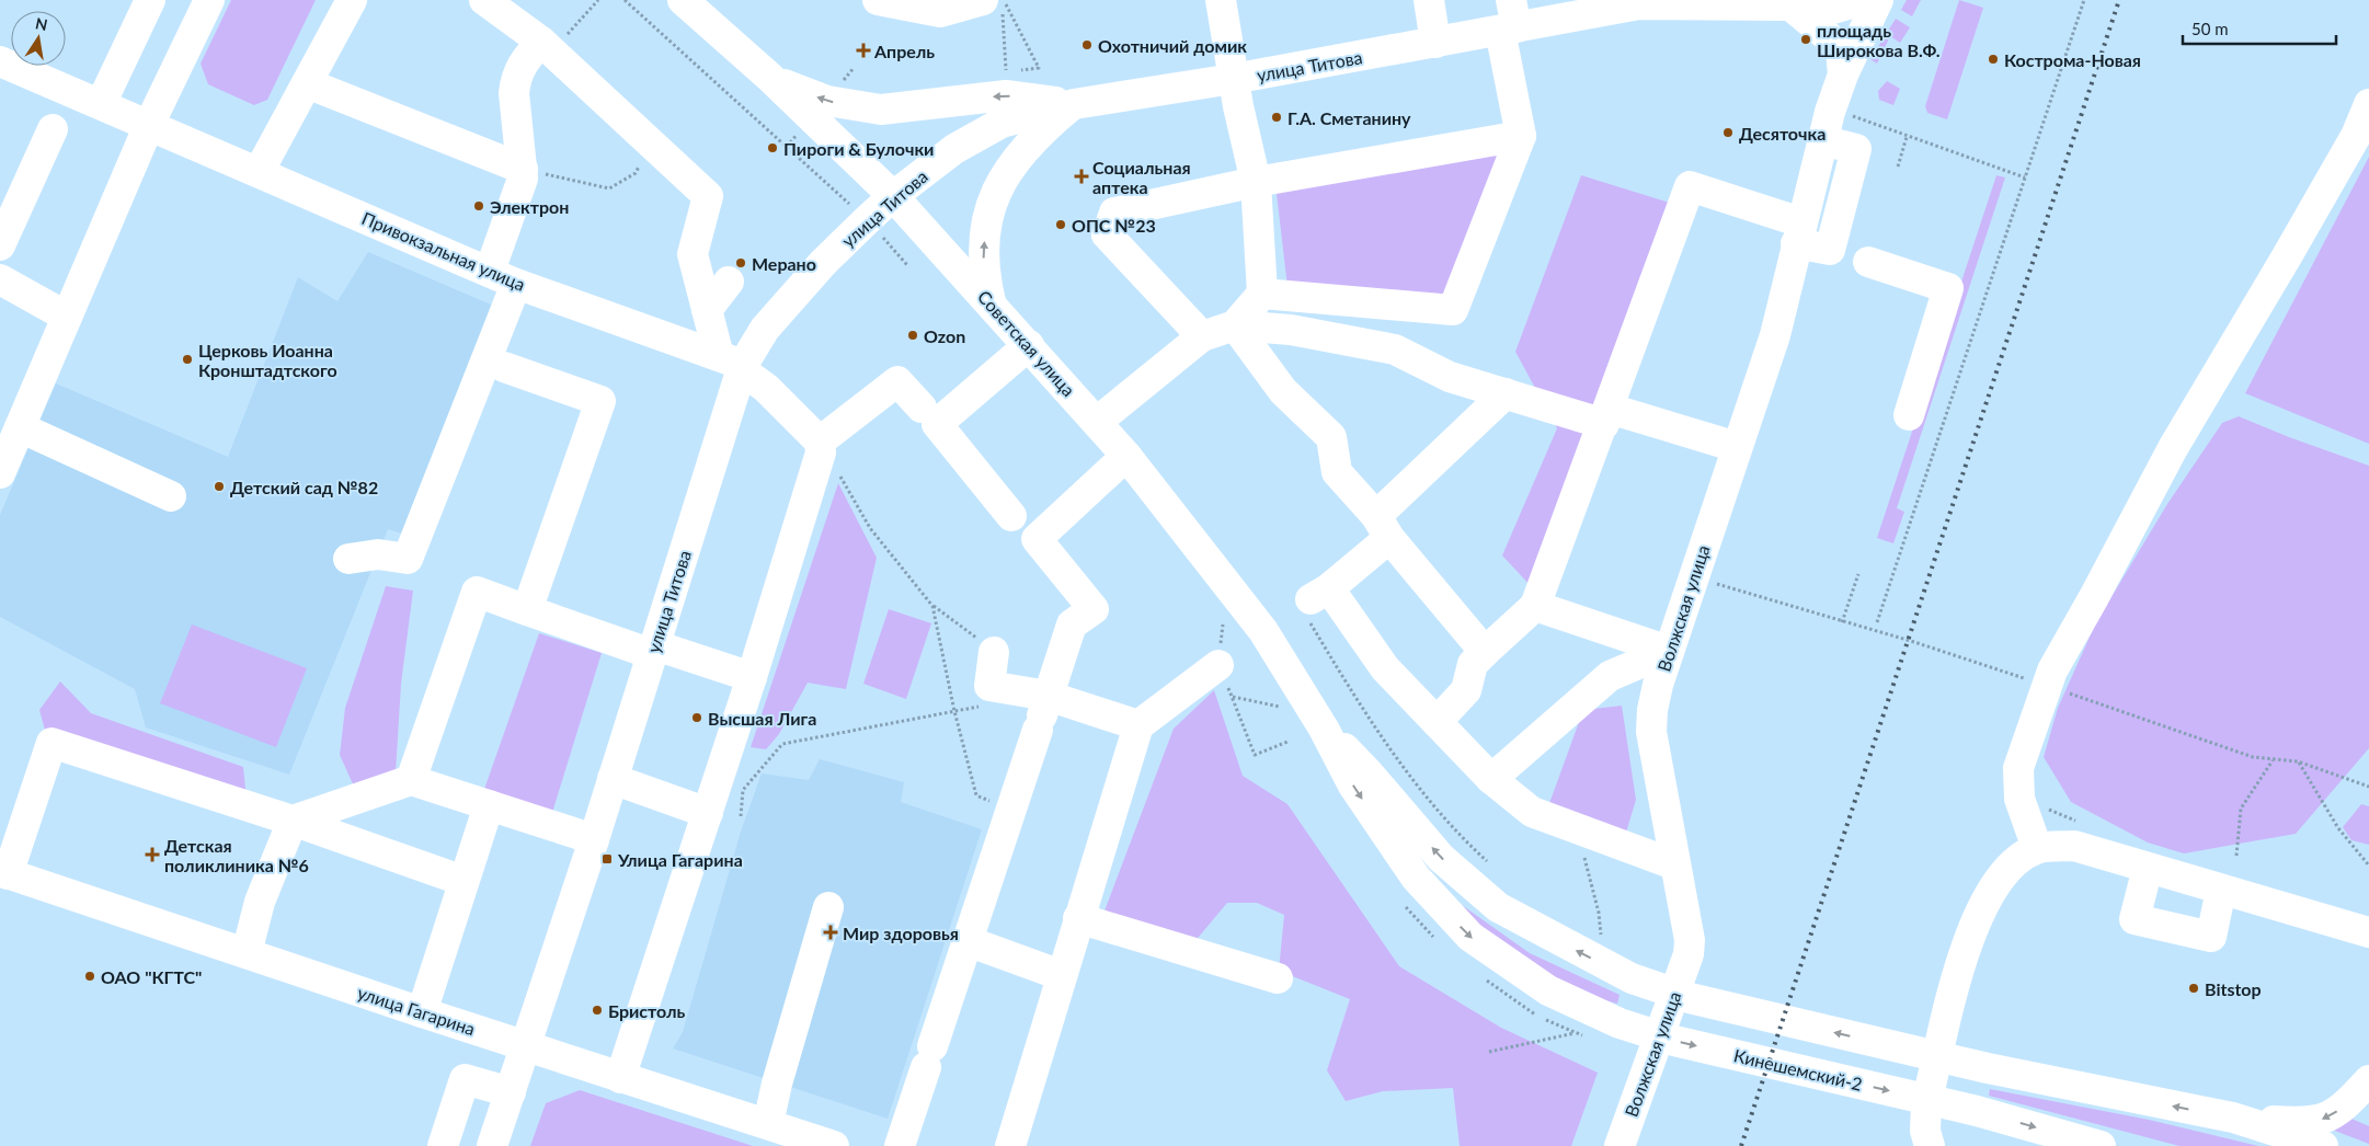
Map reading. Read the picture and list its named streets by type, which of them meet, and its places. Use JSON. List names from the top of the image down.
{
  "streets": {
    "main road": [
      "улица Титова",
      "Привокзальная улица",
      "Советская улица",
      "Волжская улица",
      "улица Гагарина",
      "Кинешемский-2"
    ]
  },
  "crossings": [
    ["улица Титова", "Привокзальная улица"],
    ["улица Титова", "Советская улица"],
    ["улица Титова", "Волжская улица"],
    ["улица Титова", "улица Гагарина"],
    ["Советская улица", "Кинешемский-2"]
  ],
  "places": {
    "other": [
      "площадь Широкова В.Ф.",
      "Охотничий домик",
      "Кострома-Новая",
      "Г.А. Сметанину",
      "Десяточка",
      "Пироги & Булочки",
      "Электрон",
      "ОПС №23",
      "Мерано",
      "Ozon",
      "Церковь Иоанна Кронштадтского",
      "Детский сад №82",
      "Высшая Лига",
      "ОАО \"КГТС\"",
      "Bitstop",
      "Бристоль"
    ],
    "health": [
      "Апрель",
      "Социальная аптека",
      "Детская поликлиника №6",
      "Мир здоровья"
    ],
    "transit": ["Улица Гагарина"]
  },
  "scale_bar": "50 m",
  "north": "top"
}
